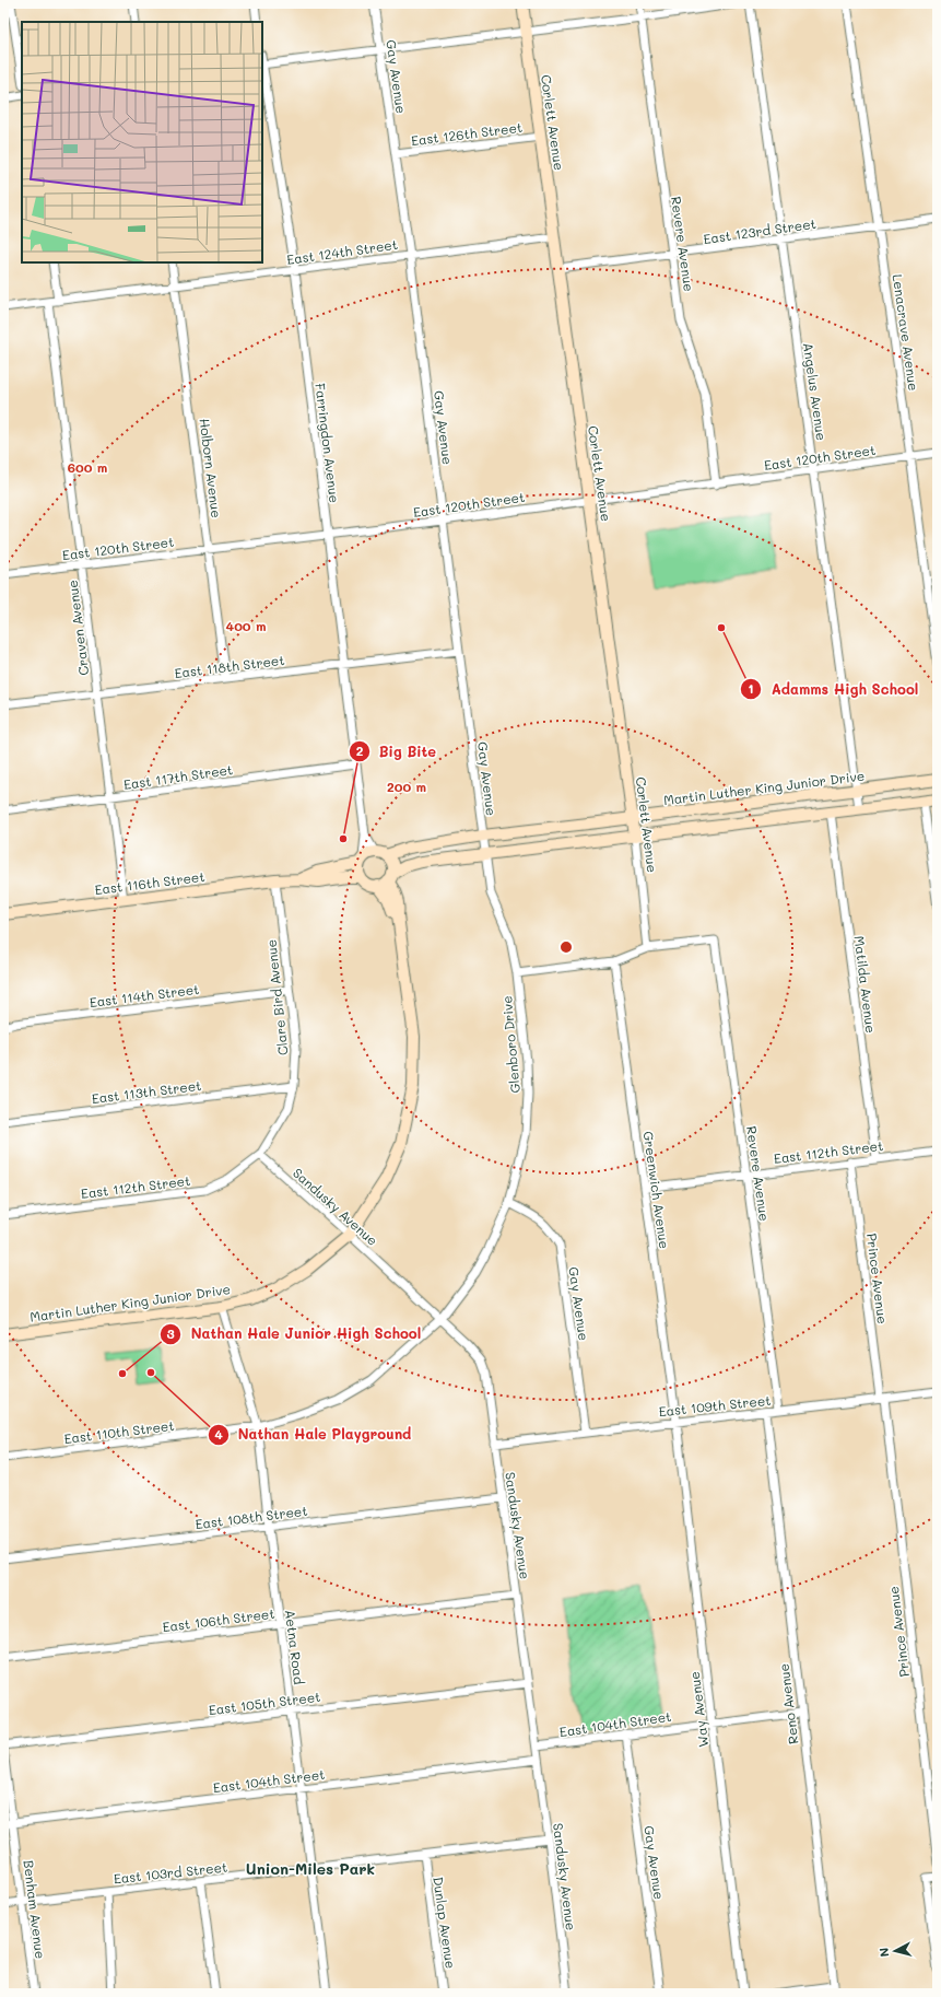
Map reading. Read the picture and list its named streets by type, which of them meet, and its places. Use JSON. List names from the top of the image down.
{
  "streets": {
    "main road": ["Corlett Avenue", "Martin Luther King Junior Drive", "East 116th Street"],
    "street": [
      "Gay Avenue",
      "East 126th Street",
      "East 123rd Street",
      "Revere Avenue",
      "East 124th Street",
      "Lenacrave Avenue",
      "Angelus Avenue",
      "Farringdon Avenue",
      "East 120th Street",
      "Holborn Avenue",
      "Craven Avenue",
      "East 118th Street",
      "East 117th Street",
      "Matilda Avenue",
      "East 114th Street",
      "Clare Bird Avenue",
      "Glenboro Drive",
      "East 113th Street",
      "East 112th Street",
      "Greenwich Avenue",
      "Sandusky Avenue",
      "Prince Avenue",
      "East 109th Street",
      "East 110th Street",
      "East 108th Street",
      "East 106th Street",
      "Aetna Road",
      "East 105th Street",
      "Reno Avenue",
      "Way Avenue",
      "East 104th Street",
      "East 103rd Street",
      "Benham Avenue",
      "Dunlap Avenue"
    ]
  },
  "crossings": [
    ["Gay Avenue", "East 126th Street"],
    ["Gay Avenue", "East 124th Street"],
    ["Gay Avenue", "East 120th Street"],
    ["Gay Avenue", "East 118th Street"],
    ["Gay Avenue", "Martin Luther King Junior Drive"],
    ["Gay Avenue", "Glenboro Drive"],
    ["Gay Avenue", "East 109th Street"],
    ["Gay Avenue", "East 104th Street"],
    ["Corlett Avenue", "East 126th Street"],
    ["Corlett Avenue", "East 123rd Street"],
    ["Corlett Avenue", "Revere Avenue"],
    ["Corlett Avenue", "East 124th Street"],
    ["Corlett Avenue", "East 120th Street"],
    ["Corlett Avenue", "Martin Luther King Junior Drive"],
    ["East 123rd Street", "Revere Avenue"],
    ["East 123rd Street", "Lenacrave Avenue"],
    ["East 123rd Street", "Angelus Avenue"],
    ["Revere Avenue", "East 120th Street"],
    ["Revere Avenue", "East 112th Street"],
    ["Revere Avenue", "East 109th Street"],
    ["East 124th Street", "Farringdon Avenue"],
    ["East 124th Street", "Holborn Avenue"],
    ["East 124th Street", "Craven Avenue"],
    ["Lenacrave Avenue", "East 120th Street"],
    ["Angelus Avenue", "East 120th Street"],
    ["Angelus Avenue", "Martin Luther King Junior Drive"],
    ["Farringdon Avenue", "East 120th Street"],
    ["Farringdon Avenue", "East 118th Street"],
    ["Farringdon Avenue", "East 117th Street"],
    ["Farringdon Avenue", "Martin Luther King Junior Drive"],
    ["Farringdon Avenue", "East 116th Street"],
    ["East 120th Street", "Holborn Avenue"],
    ["East 120th Street", "Craven Avenue"],
    ["Holborn Avenue", "East 118th Street"],
    ["Craven Avenue", "East 118th Street"],
    ["Craven Avenue", "East 117th Street"],
    ["Craven Avenue", "East 116th Street"],
    ["Martin Luther King Junior Drive", "East 116th Street"],
    ["Martin Luther King Junior Drive", "Sandusky Avenue"],
    ["Martin Luther King Junior Drive", "Aetna Road"],
    ["East 116th Street", "Clare Bird Avenue"],
    ["Matilda Avenue", "East 112th Street"],
    ["East 114th Street", "Clare Bird Avenue"],
    ["Clare Bird Avenue", "East 113th Street"],
    ["Clare Bird Avenue", "East 112th Street"],
    ["Clare Bird Avenue", "Sandusky Avenue"],
    ["Glenboro Drive", "Sandusky Avenue"],
    ["Glenboro Drive", "East 110th Street"],
    ["East 112th Street", "Greenwich Avenue"],
    ["East 112th Street", "Sandusky Avenue"],
    ["East 112th Street", "Prince Avenue"],
    ["Greenwich Avenue", "East 109th Street"],
    ["Greenwich Avenue", "Way Avenue"],
    ["Sandusky Avenue", "East 109th Street"],
    ["Sandusky Avenue", "East 110th Street"],
    ["Sandusky Avenue", "East 108th Street"],
    ["Sandusky Avenue", "East 106th Street"],
    ["Sandusky Avenue", "East 105th Street"],
    ["Sandusky Avenue", "East 104th Street"],
    ["Sandusky Avenue", "East 103rd Street"],
    ["Prince Avenue", "East 109th Street"],
    ["East 109th Street", "Reno Avenue"],
    ["East 109th Street", "Way Avenue"],
    ["East 110th Street", "Aetna Road"],
    ["East 108th Street", "Aetna Road"],
    ["East 106th Street", "Aetna Road"],
    ["Aetna Road", "East 105th Street"],
    ["Aetna Road", "East 104th Street"],
    ["Aetna Road", "East 103rd Street"],
    ["Reno Avenue", "East 104th Street"],
    ["Way Avenue", "East 104th Street"],
    ["East 104th Street", "Benham Avenue"],
    ["East 103rd Street", "Benham Avenue"],
    ["East 103rd Street", "Dunlap Avenue"]
  ],
  "districts": ["Union-Miles Park"],
  "places": [
    "Adamms High School",
    "Big Bite",
    "Nathan Hale Playground",
    "Nathan Hale Junior High School"
  ],
  "north": "left",
  "rings": ["600 m", "400 m", "200 m"]
}
